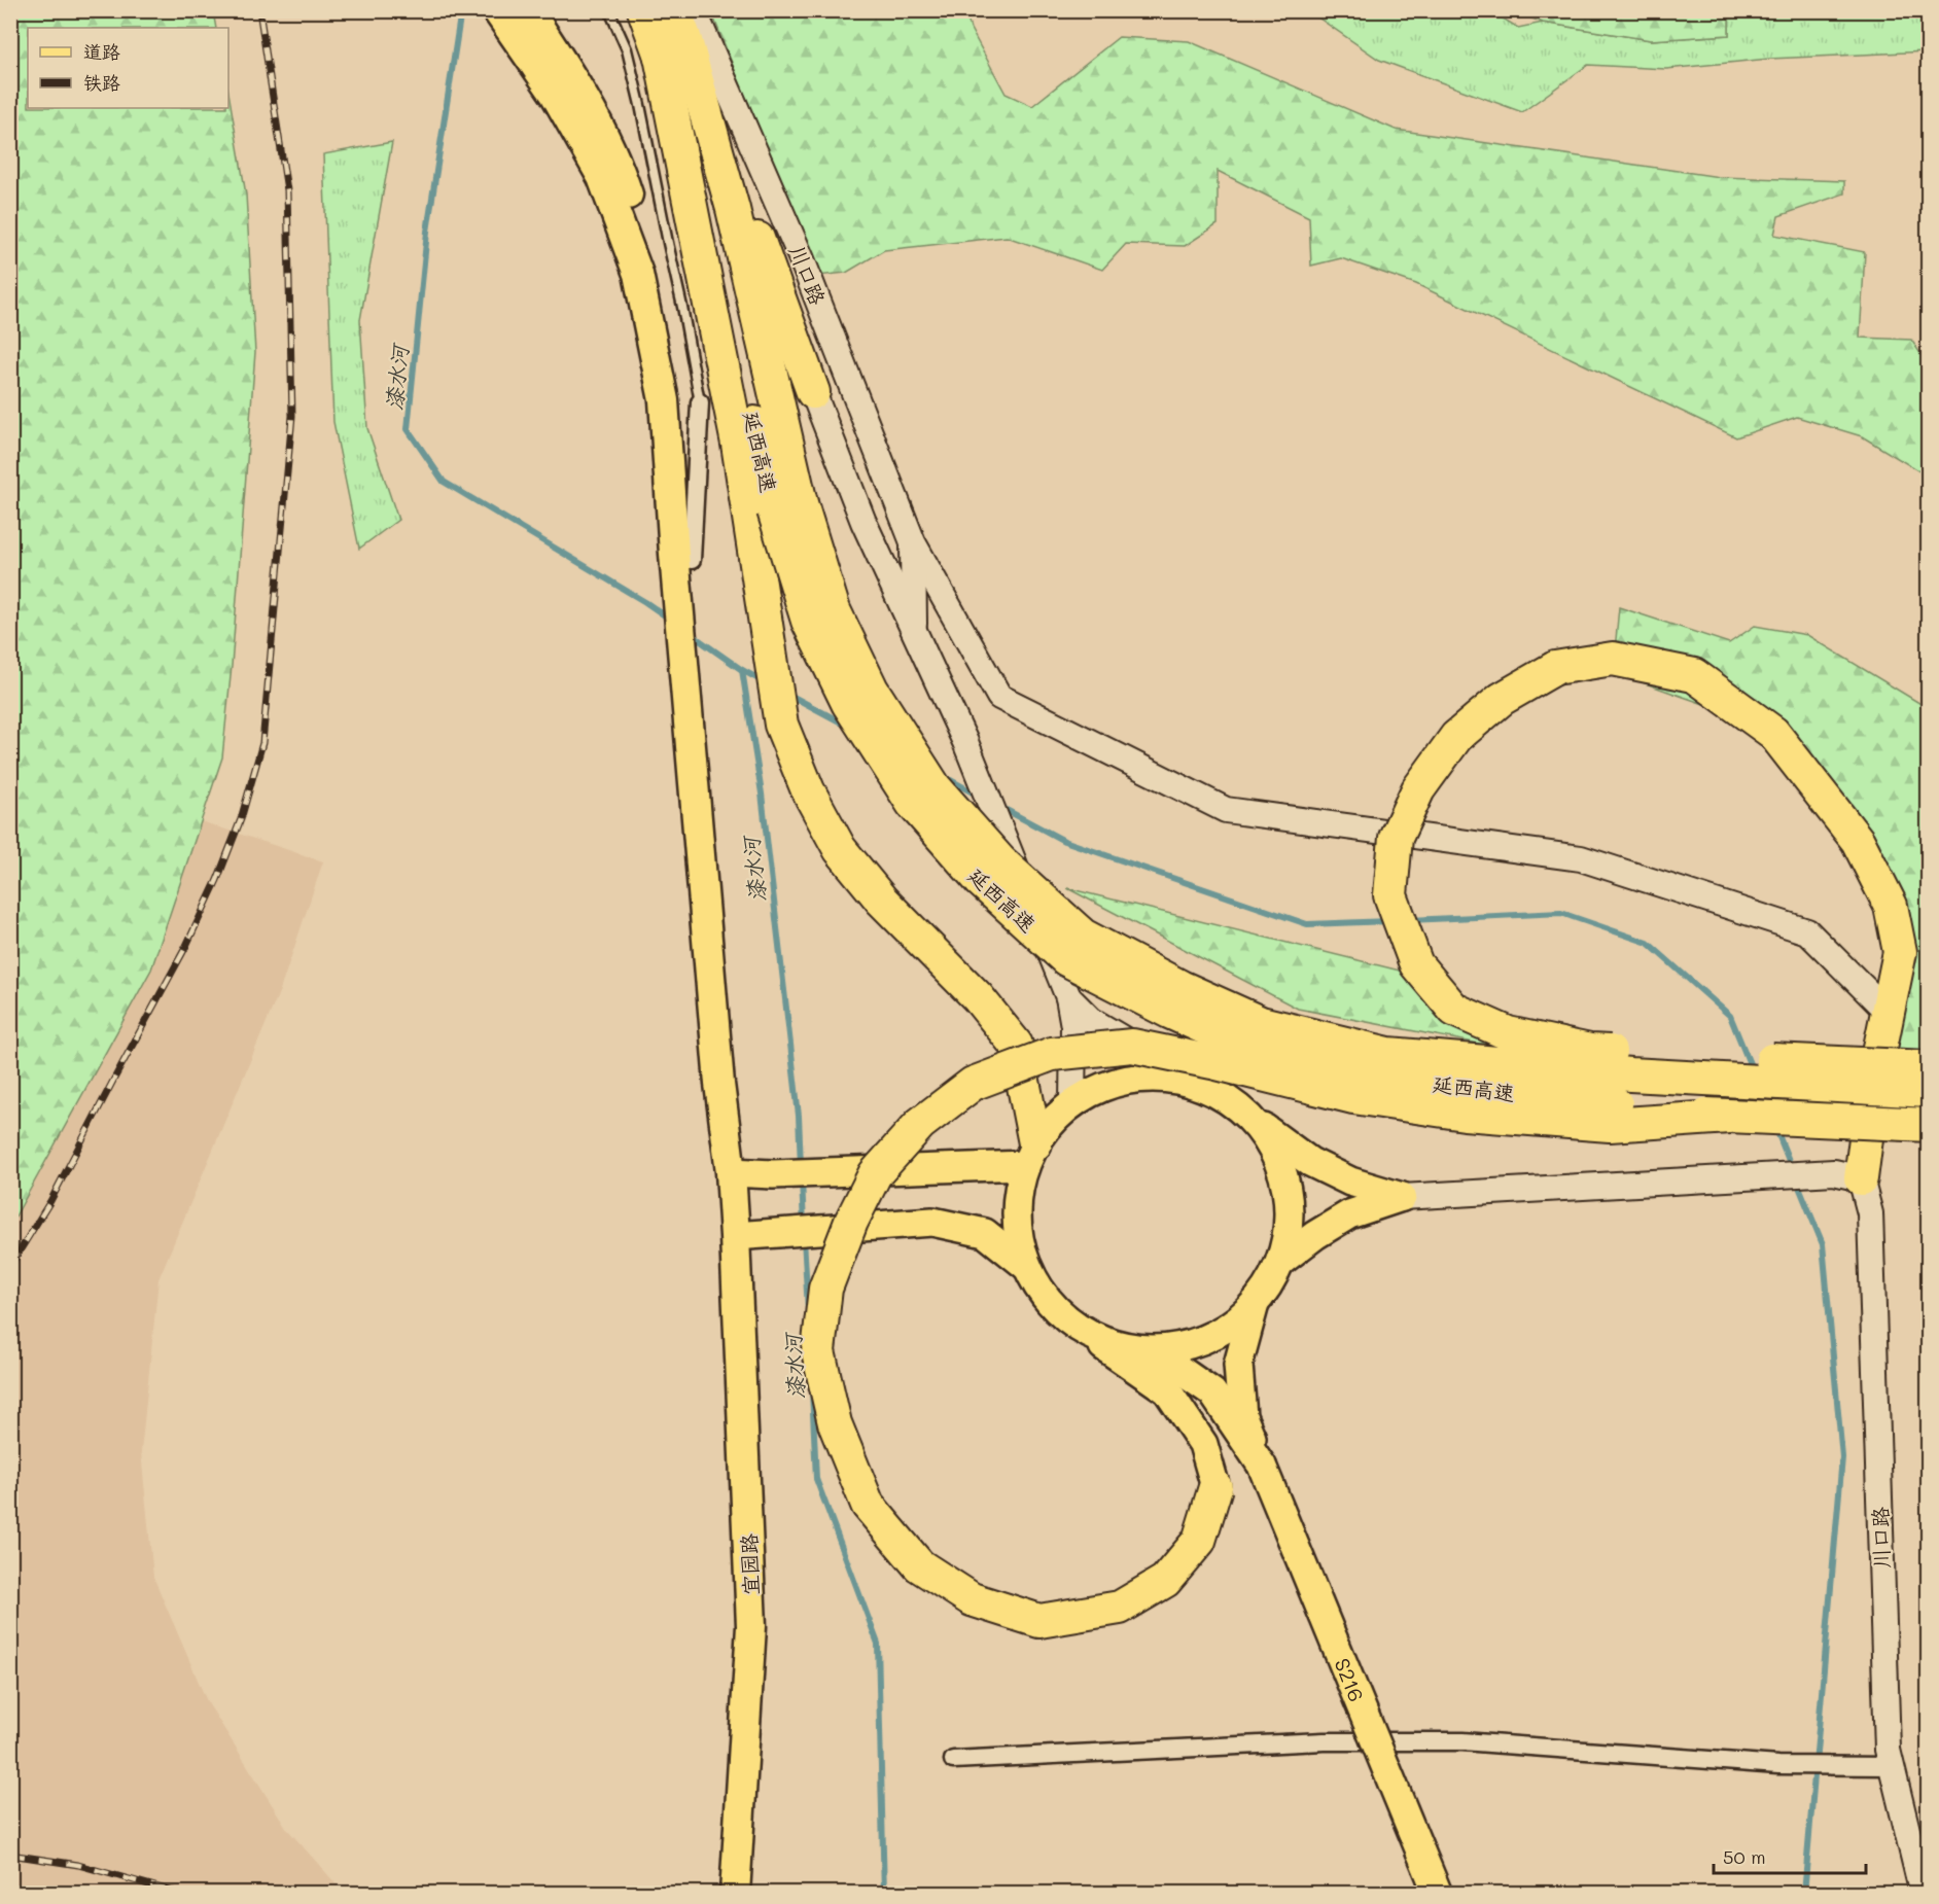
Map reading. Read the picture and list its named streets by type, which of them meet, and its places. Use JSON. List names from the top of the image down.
{
  "streets": {
    "highway": ["延西高速", "宜园路"],
    "main road": ["川口路", "S216"]
  },
  "crossings": [
    ["川口路", "延西高速"]
  ],
  "water": ["漆水河"],
  "legend": ["道路", "铁路"],
  "scale_bar": "50 m"
}
